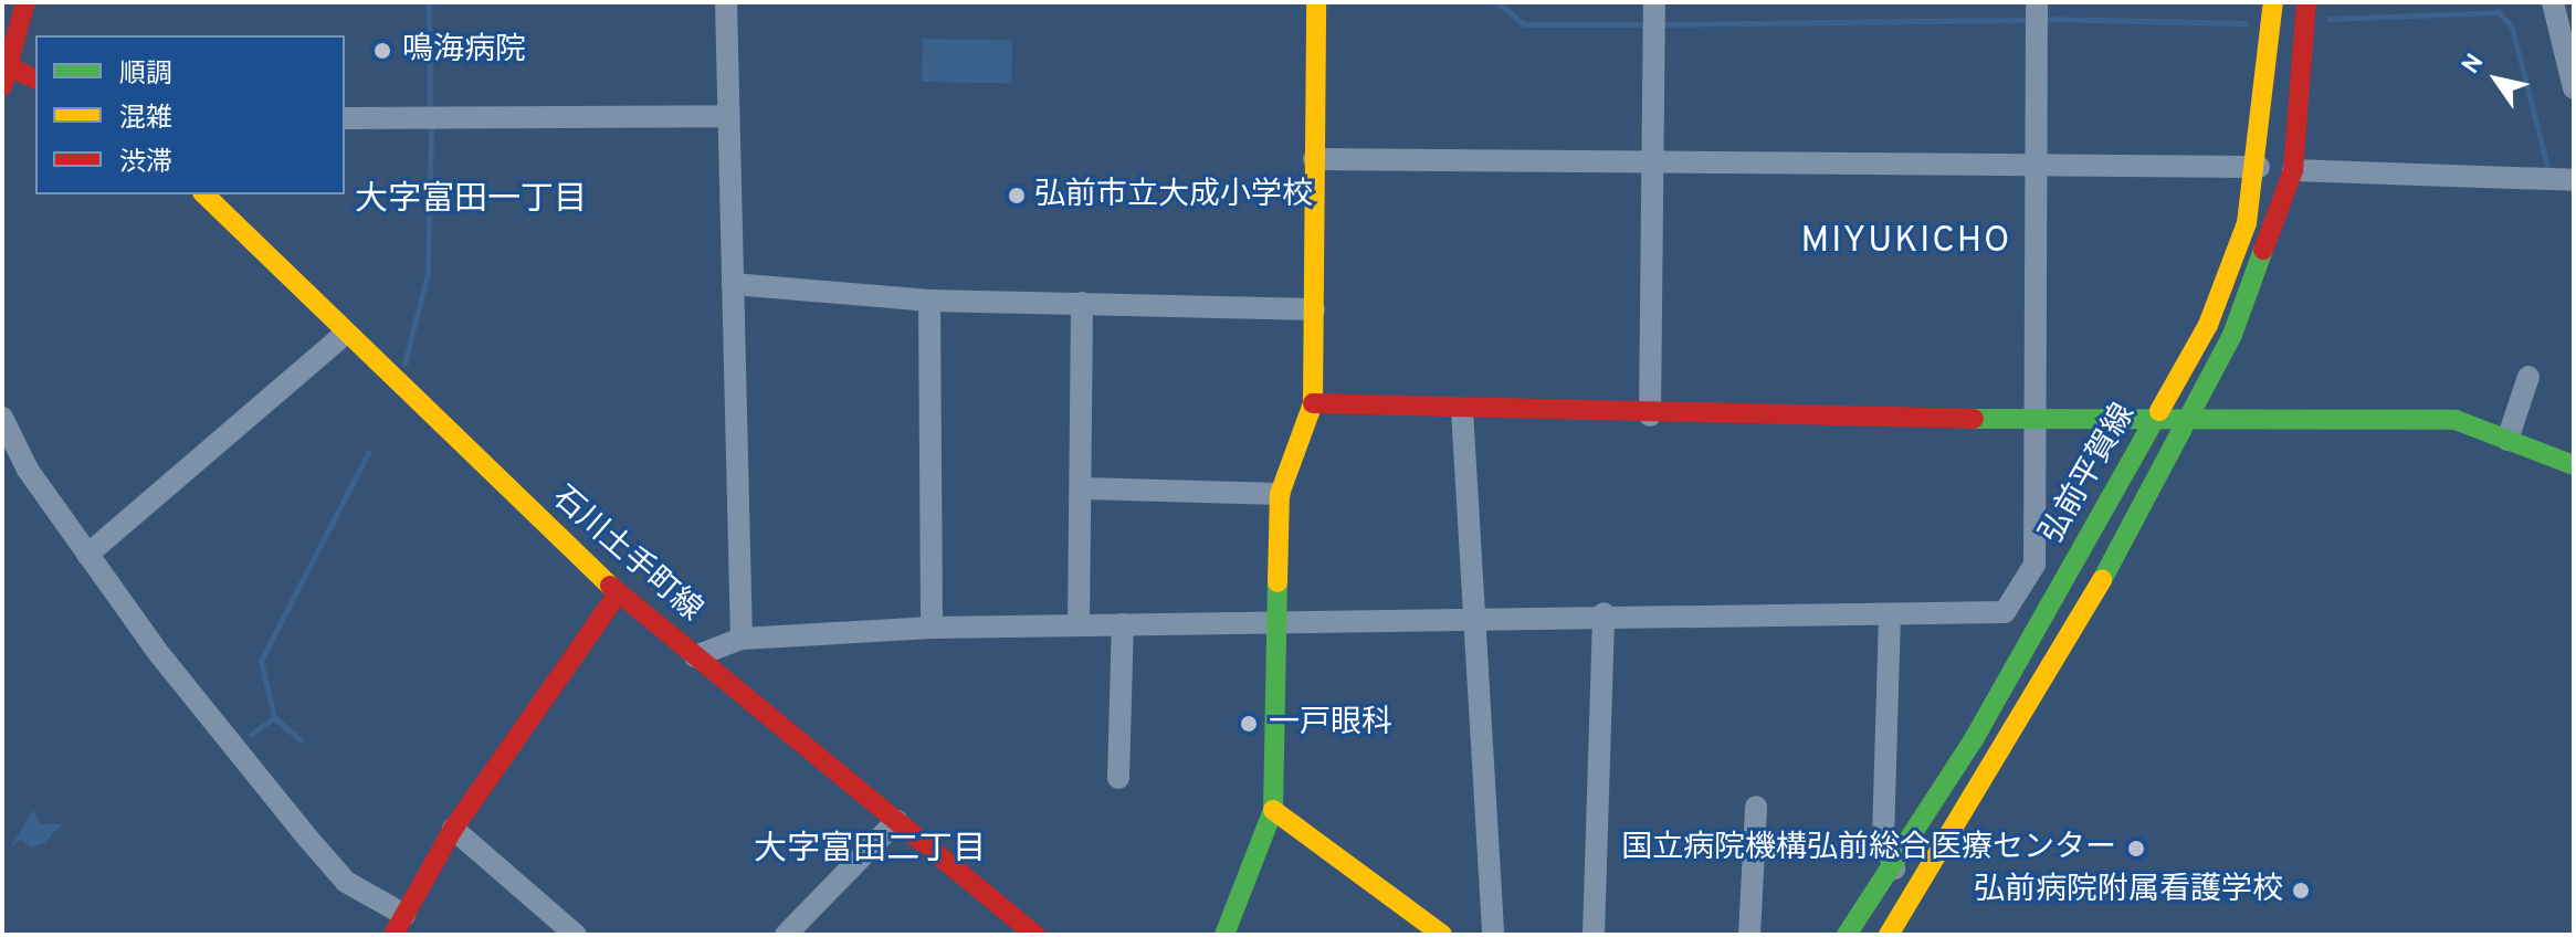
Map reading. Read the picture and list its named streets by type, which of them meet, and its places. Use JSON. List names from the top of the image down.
{
  "streets": {
    "main road": ["弘前平賀線", "石川土手町線"]
  },
  "districts": ["大字富田一丁目", "MIYUKICHO", "大字富田二丁目"],
  "places": [
    "鳴海病院",
    "弘前市立大成小学校",
    "一戸眼科",
    "国立病院機構弘前総合医療センター",
    "弘前病院附属看護学校"
  ],
  "legend": ["順調", "混雑", "渋滞"],
  "north": "top left"
}
